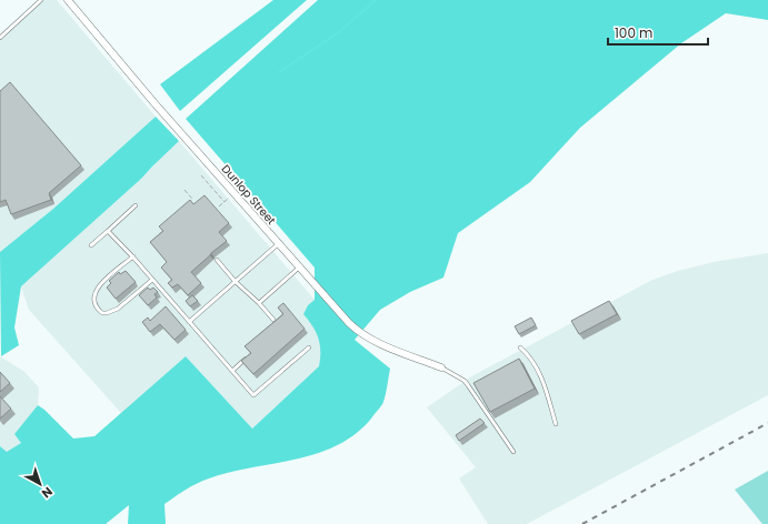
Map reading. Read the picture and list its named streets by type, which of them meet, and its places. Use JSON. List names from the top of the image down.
{
  "streets": {
    "street": ["Dunlop Street"]
  },
  "scale_bar": "100 m",
  "north": "bottom right"
}
